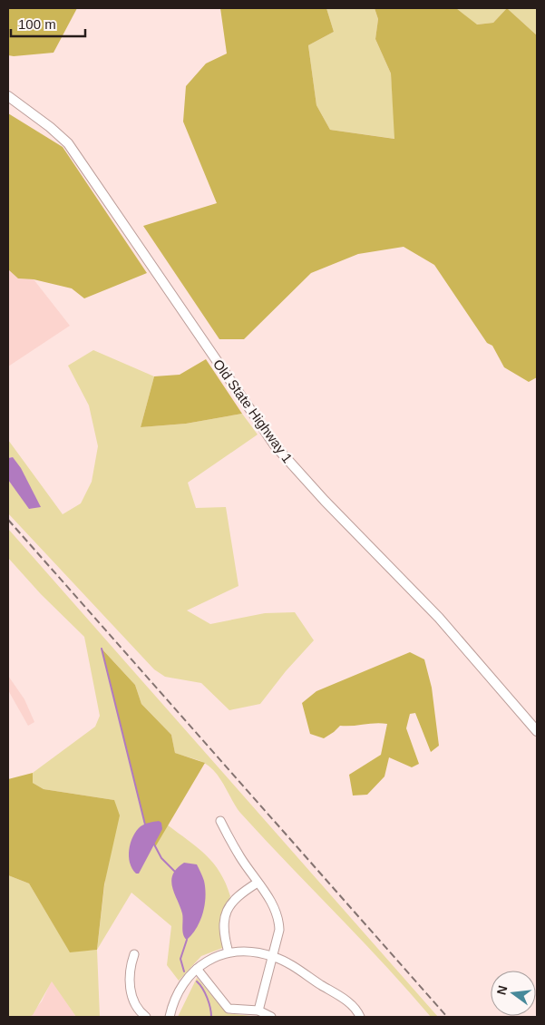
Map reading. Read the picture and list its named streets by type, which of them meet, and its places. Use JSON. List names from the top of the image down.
{
  "streets": {
    "main road": ["Old State Highway 1"]
  },
  "scale_bar": "100 m",
  "north": "left"
}
